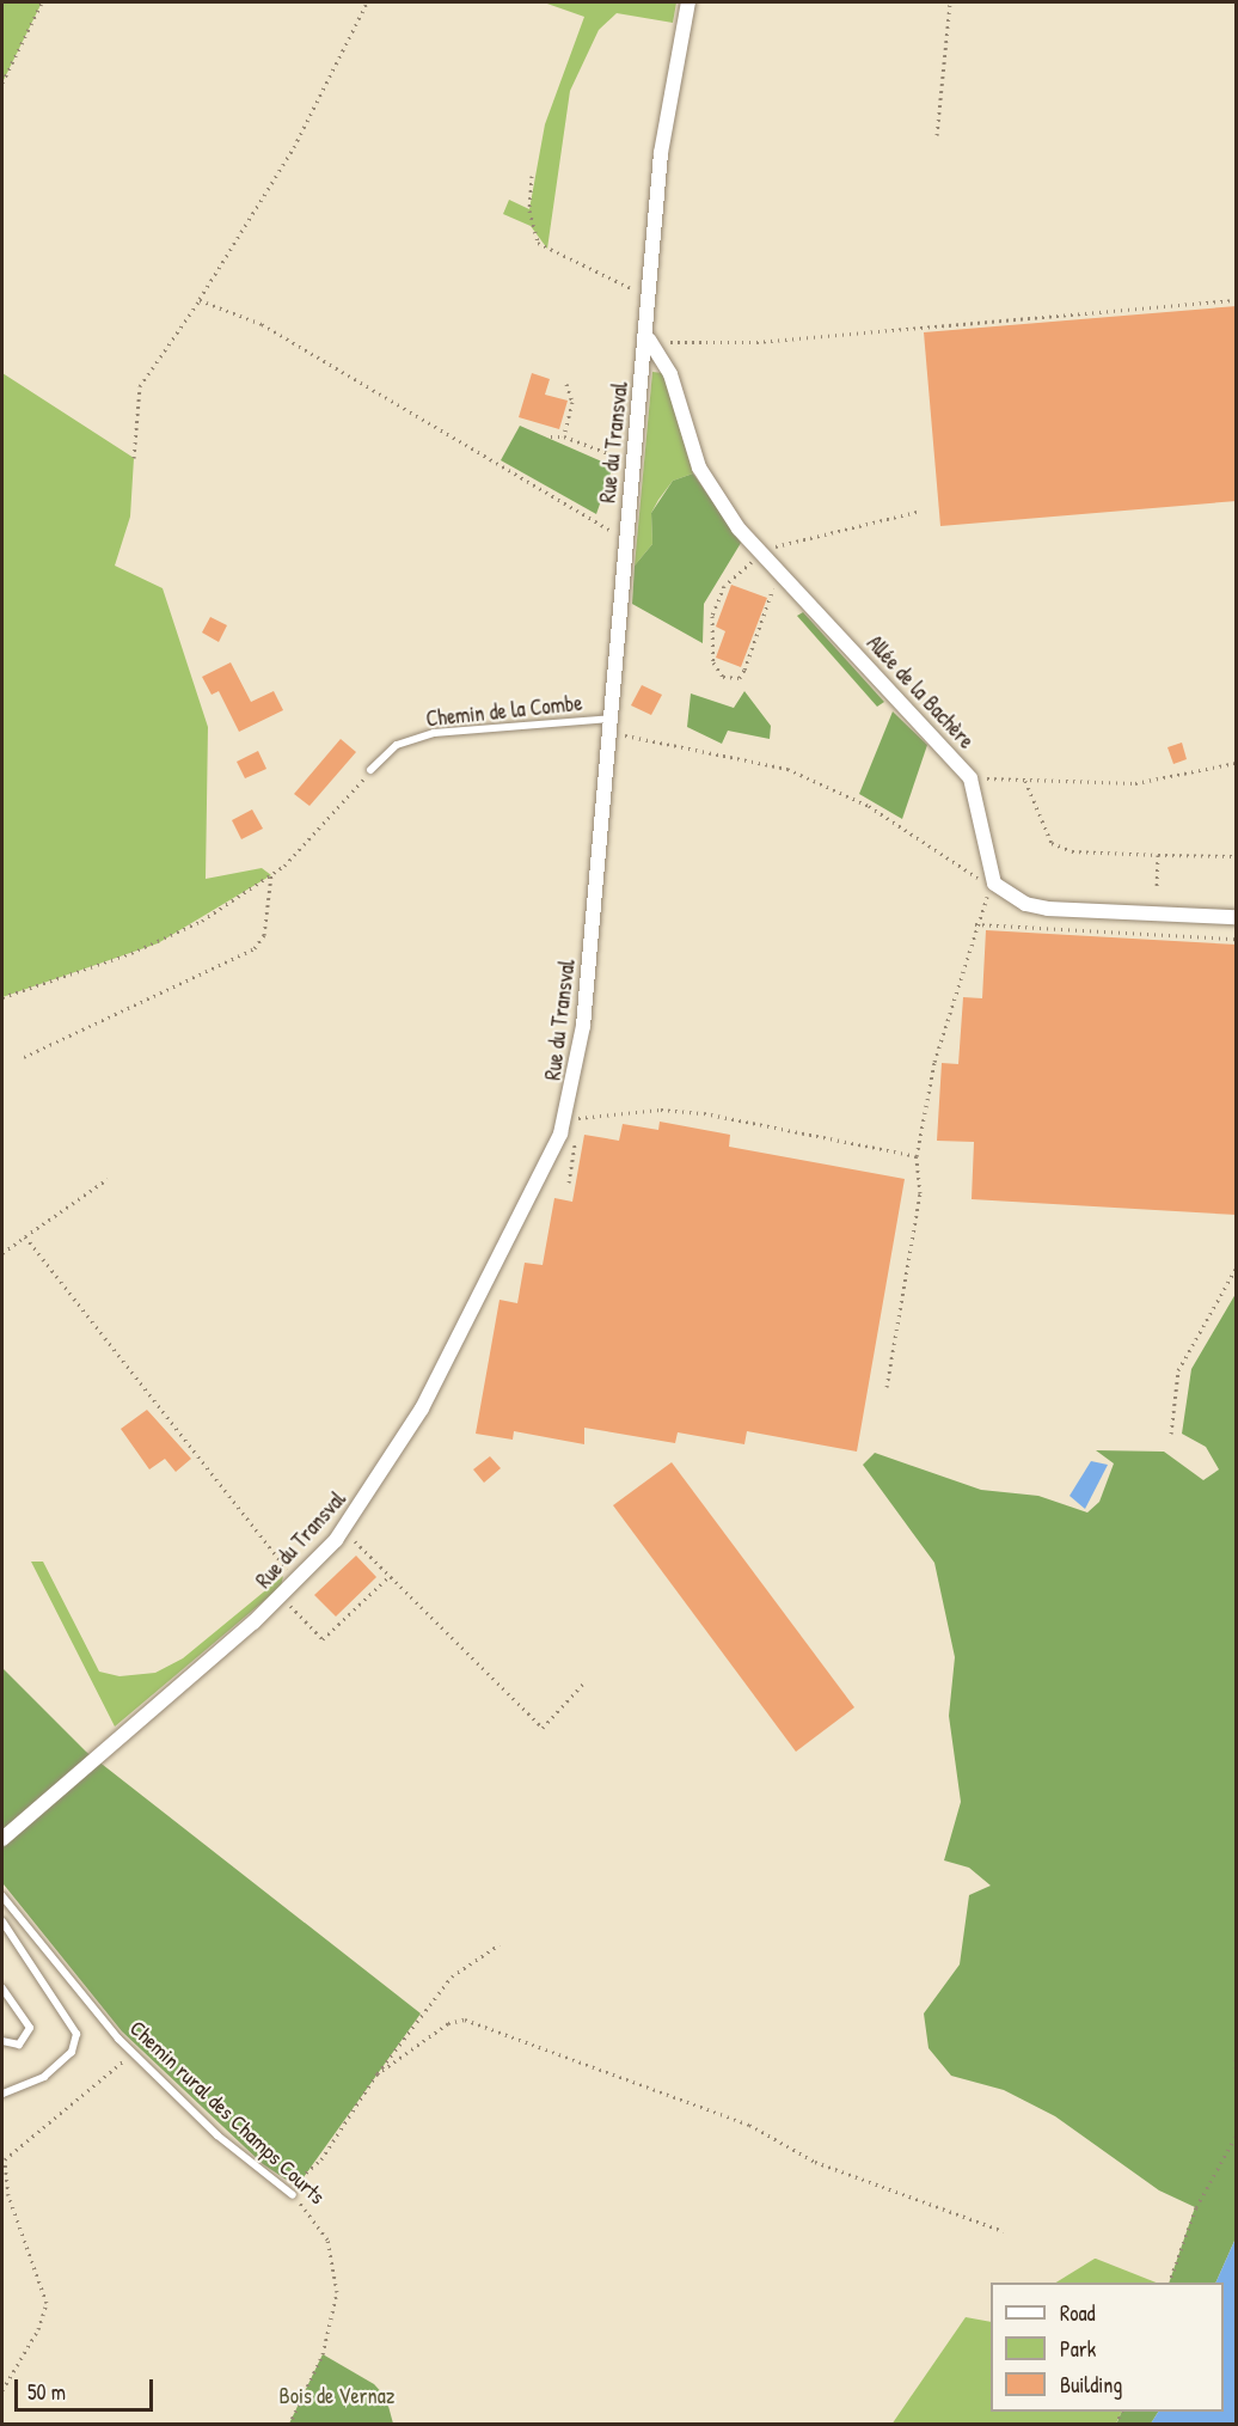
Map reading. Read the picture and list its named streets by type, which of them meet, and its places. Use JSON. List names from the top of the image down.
{
  "streets": {
    "street": ["Rue du Transval", "Allée de la Bachère"],
    "lane": ["Chemin de la Combe", "Chemin rural des Champs Courts"]
  },
  "crossings": [
    ["Rue du Transval", "Allée de la Bachère"],
    ["Rue du Transval", "Chemin de la Combe"]
  ],
  "parks": ["Bois de Vernaz"],
  "legend": ["Road", "Park", "Building"],
  "scale_bar": "50 m"
}
